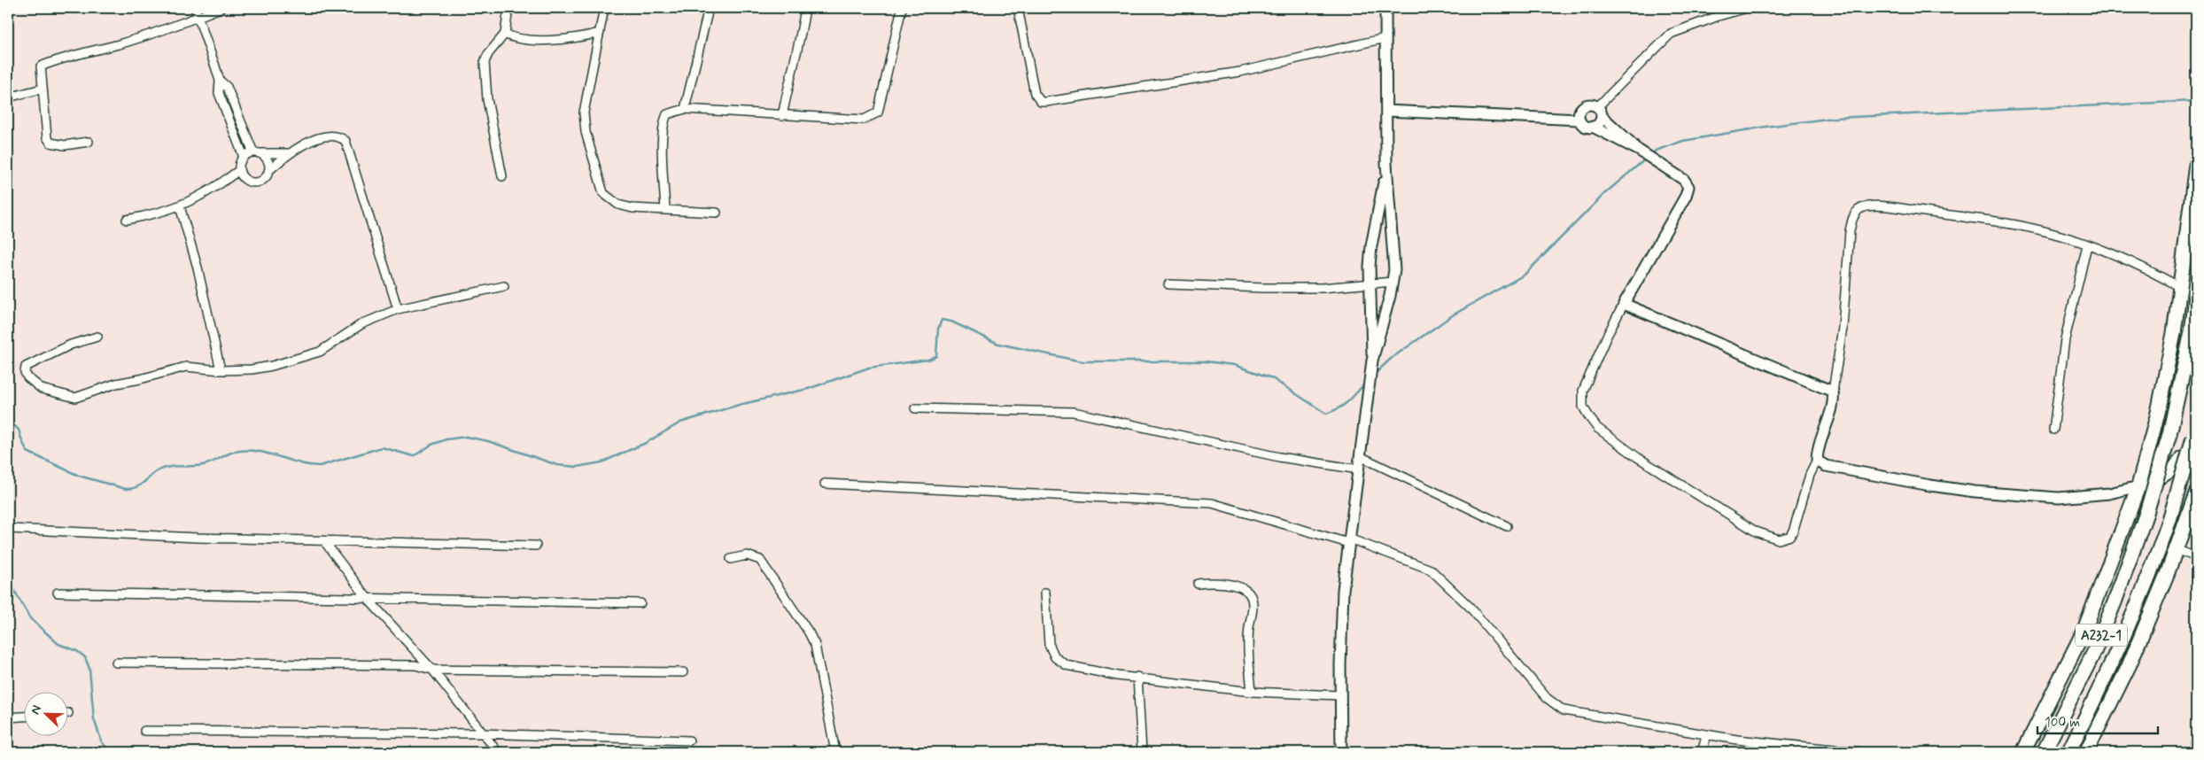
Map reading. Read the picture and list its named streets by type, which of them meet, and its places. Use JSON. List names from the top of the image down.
{
  "streets": {
    "highway": ["A232-1"]
  },
  "scale_bar": "100 m",
  "north": "top left"
}
